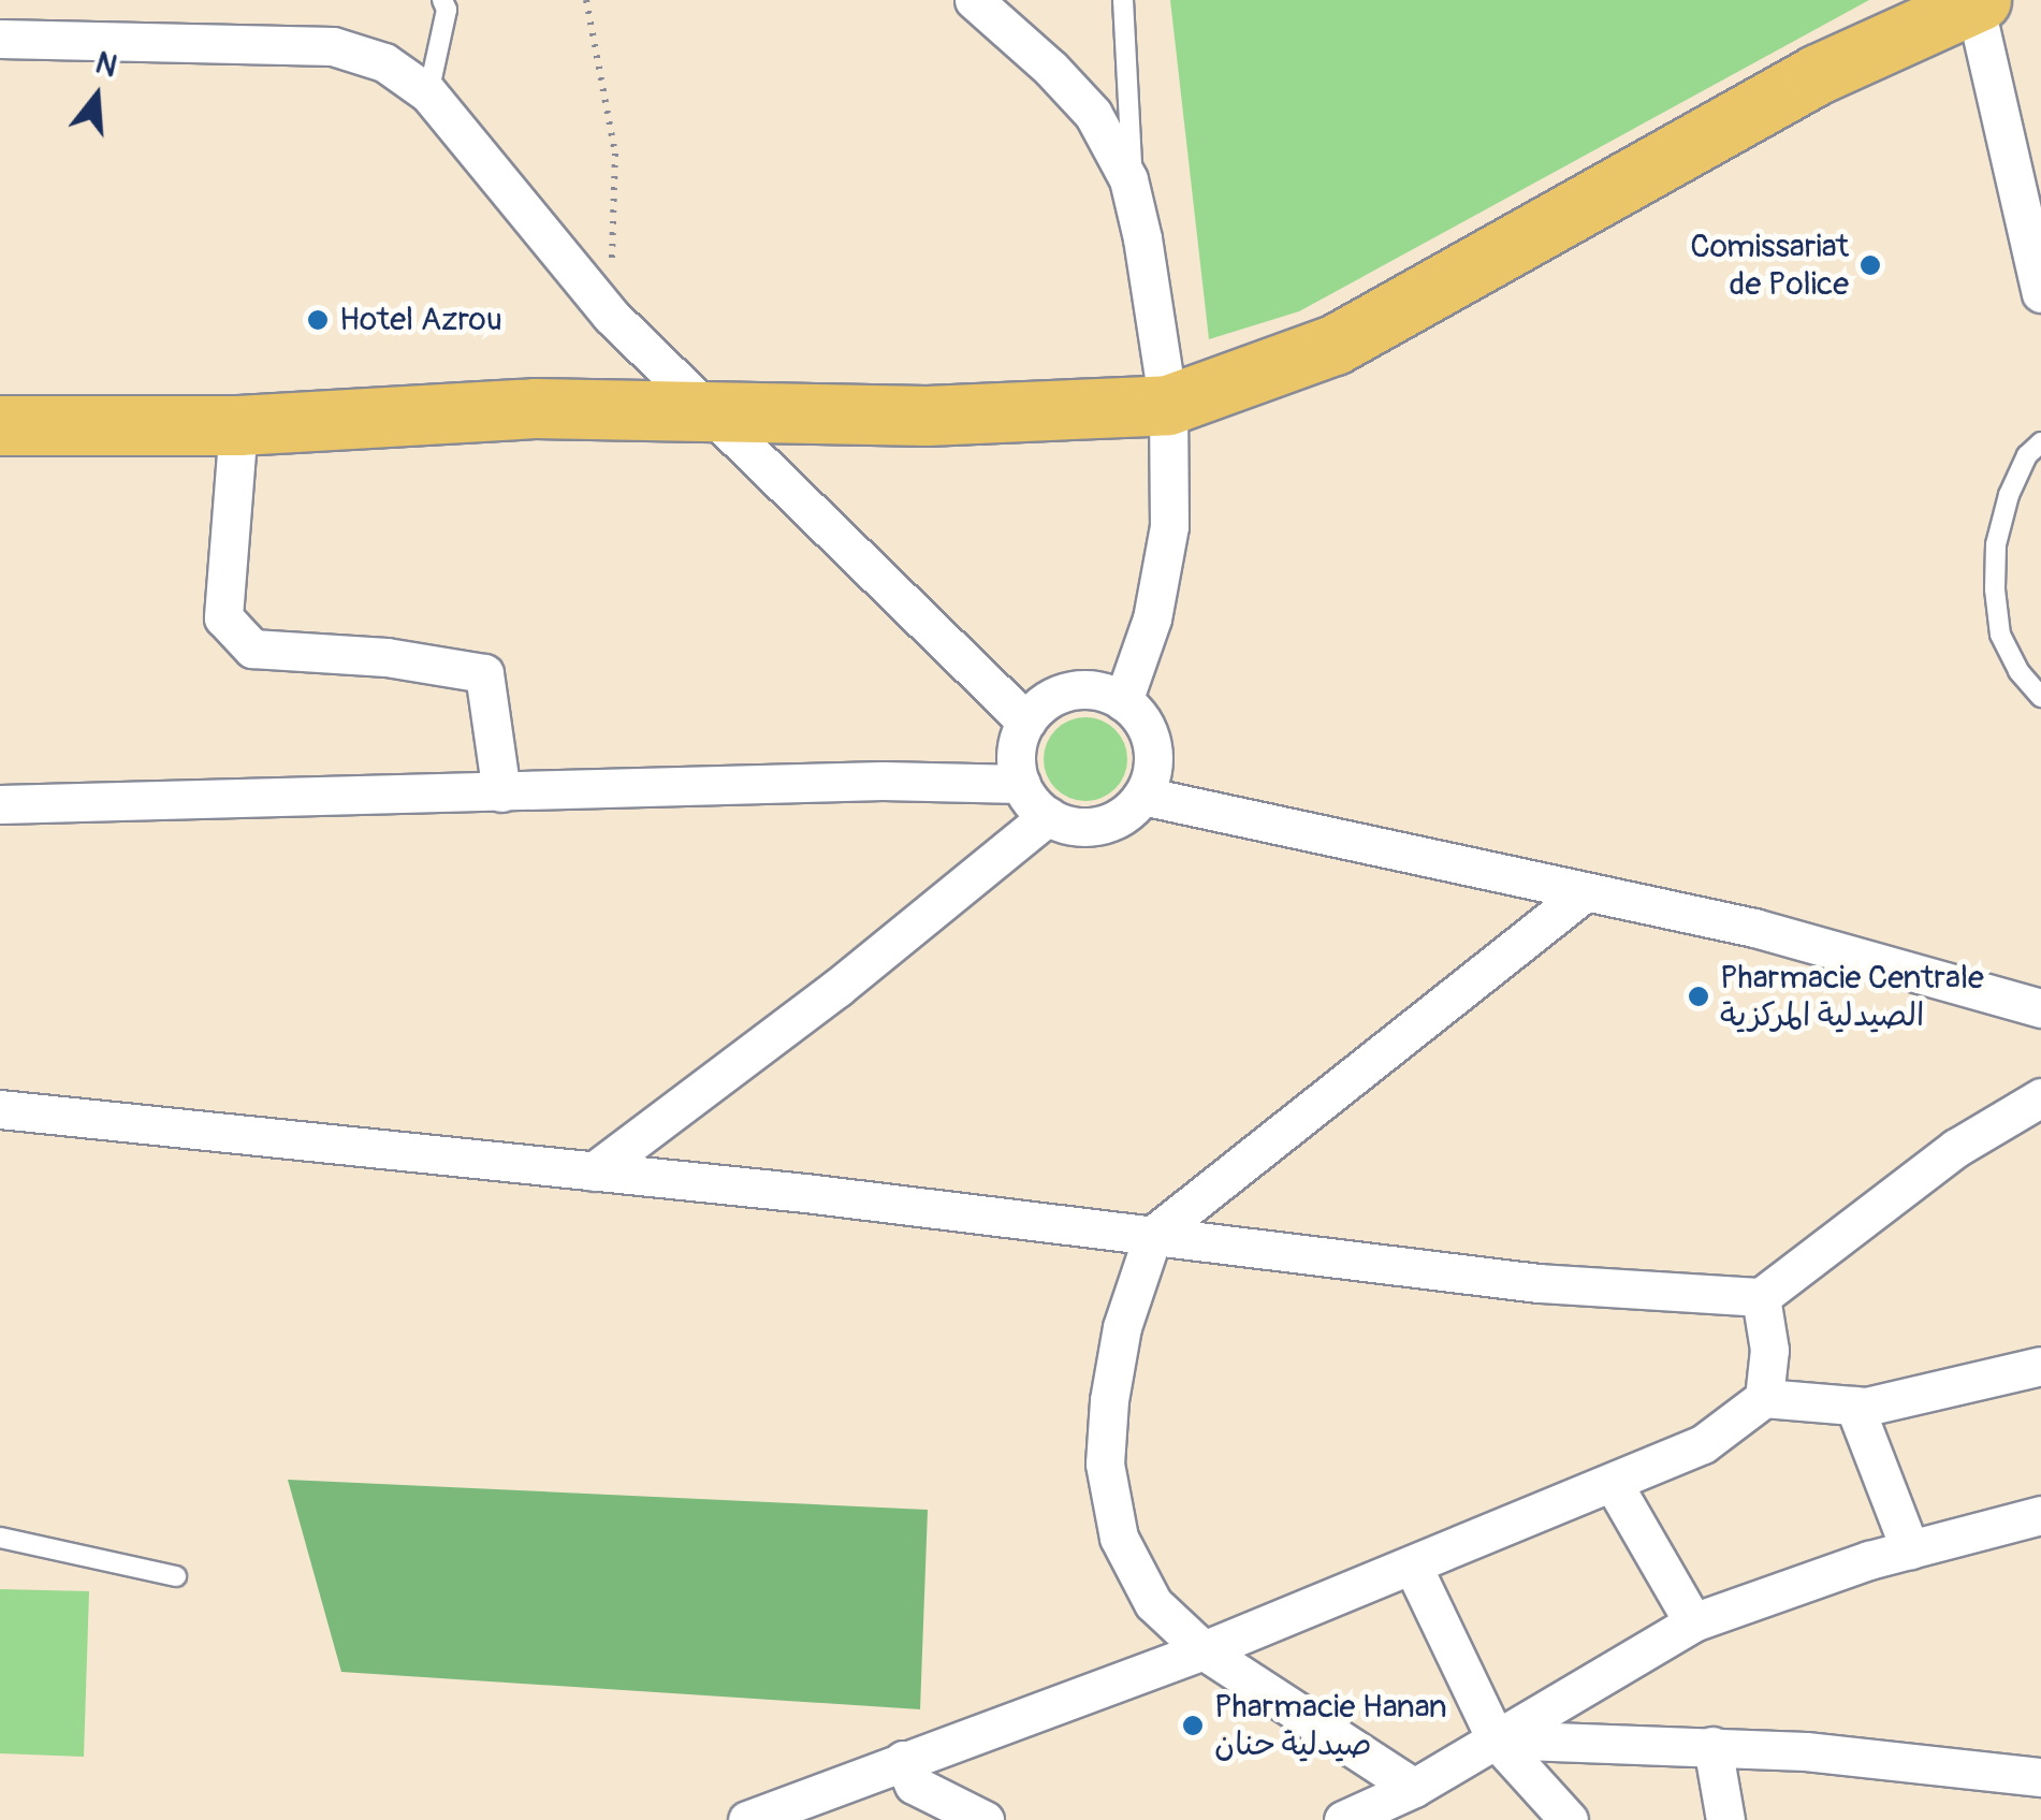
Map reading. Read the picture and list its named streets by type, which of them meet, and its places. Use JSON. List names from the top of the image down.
{
  "places": [
    "Comissariat de Police",
    "Hotel Azrou",
    "Pharmacie Centrale الصيدلية المركزية",
    "Pharmacie Hanan صيدلية حنان"
  ],
  "north": "top"
}
